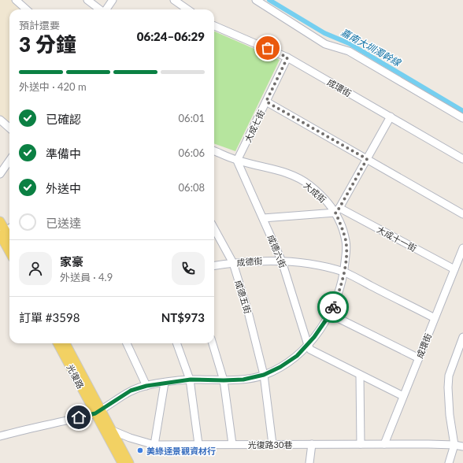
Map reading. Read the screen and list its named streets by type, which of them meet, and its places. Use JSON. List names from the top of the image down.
{
  "streets": {
    "main road": ["光復路"],
    "street": [
      "成環街",
      "大成七街",
      "大成街",
      "大成十一街",
      "成德六街",
      "成德街",
      "成德五街",
      "光復路30巷"
    ]
  },
  "crossings": [
    ["成環街", "大成七街"],
    ["成環街", "大成十一街"],
    ["成環街", "成德街"],
    ["成環街", "光復路30巷"],
    ["大成七街", "大成街"],
    ["大成七街", "成德六街"],
    ["大成街", "大成十一街"],
    ["大成街", "成德六街"],
    ["大成街", "成德街"],
    ["大成街", "成德五街"],
    ["大成街", "光復路"],
    ["成德六街", "成德街"],
    ["成德街", "成德五街"],
    ["成德五街", "光復路30巷"],
    ["光復路", "光復路30巷"]
  ],
  "water": ["嘉南大圳濁幹線"],
  "places": ["美綠達景觀資材行"],
  "page": {
    "heading": ["3 分鐘", "預計還要", "06:24–06:29"],
    "panel": [
      "家豪",
      "外送員 · 4.9",
      "訂單 #3598",
      "NT$973"
    ],
    "bar": "外送中 · 420 m",
    "list": [
      ["已確認", "06:01"],
      ["準備中", "06:06"],
      ["外送中", "06:08"],
      "已送達"
    ]
  }
}
